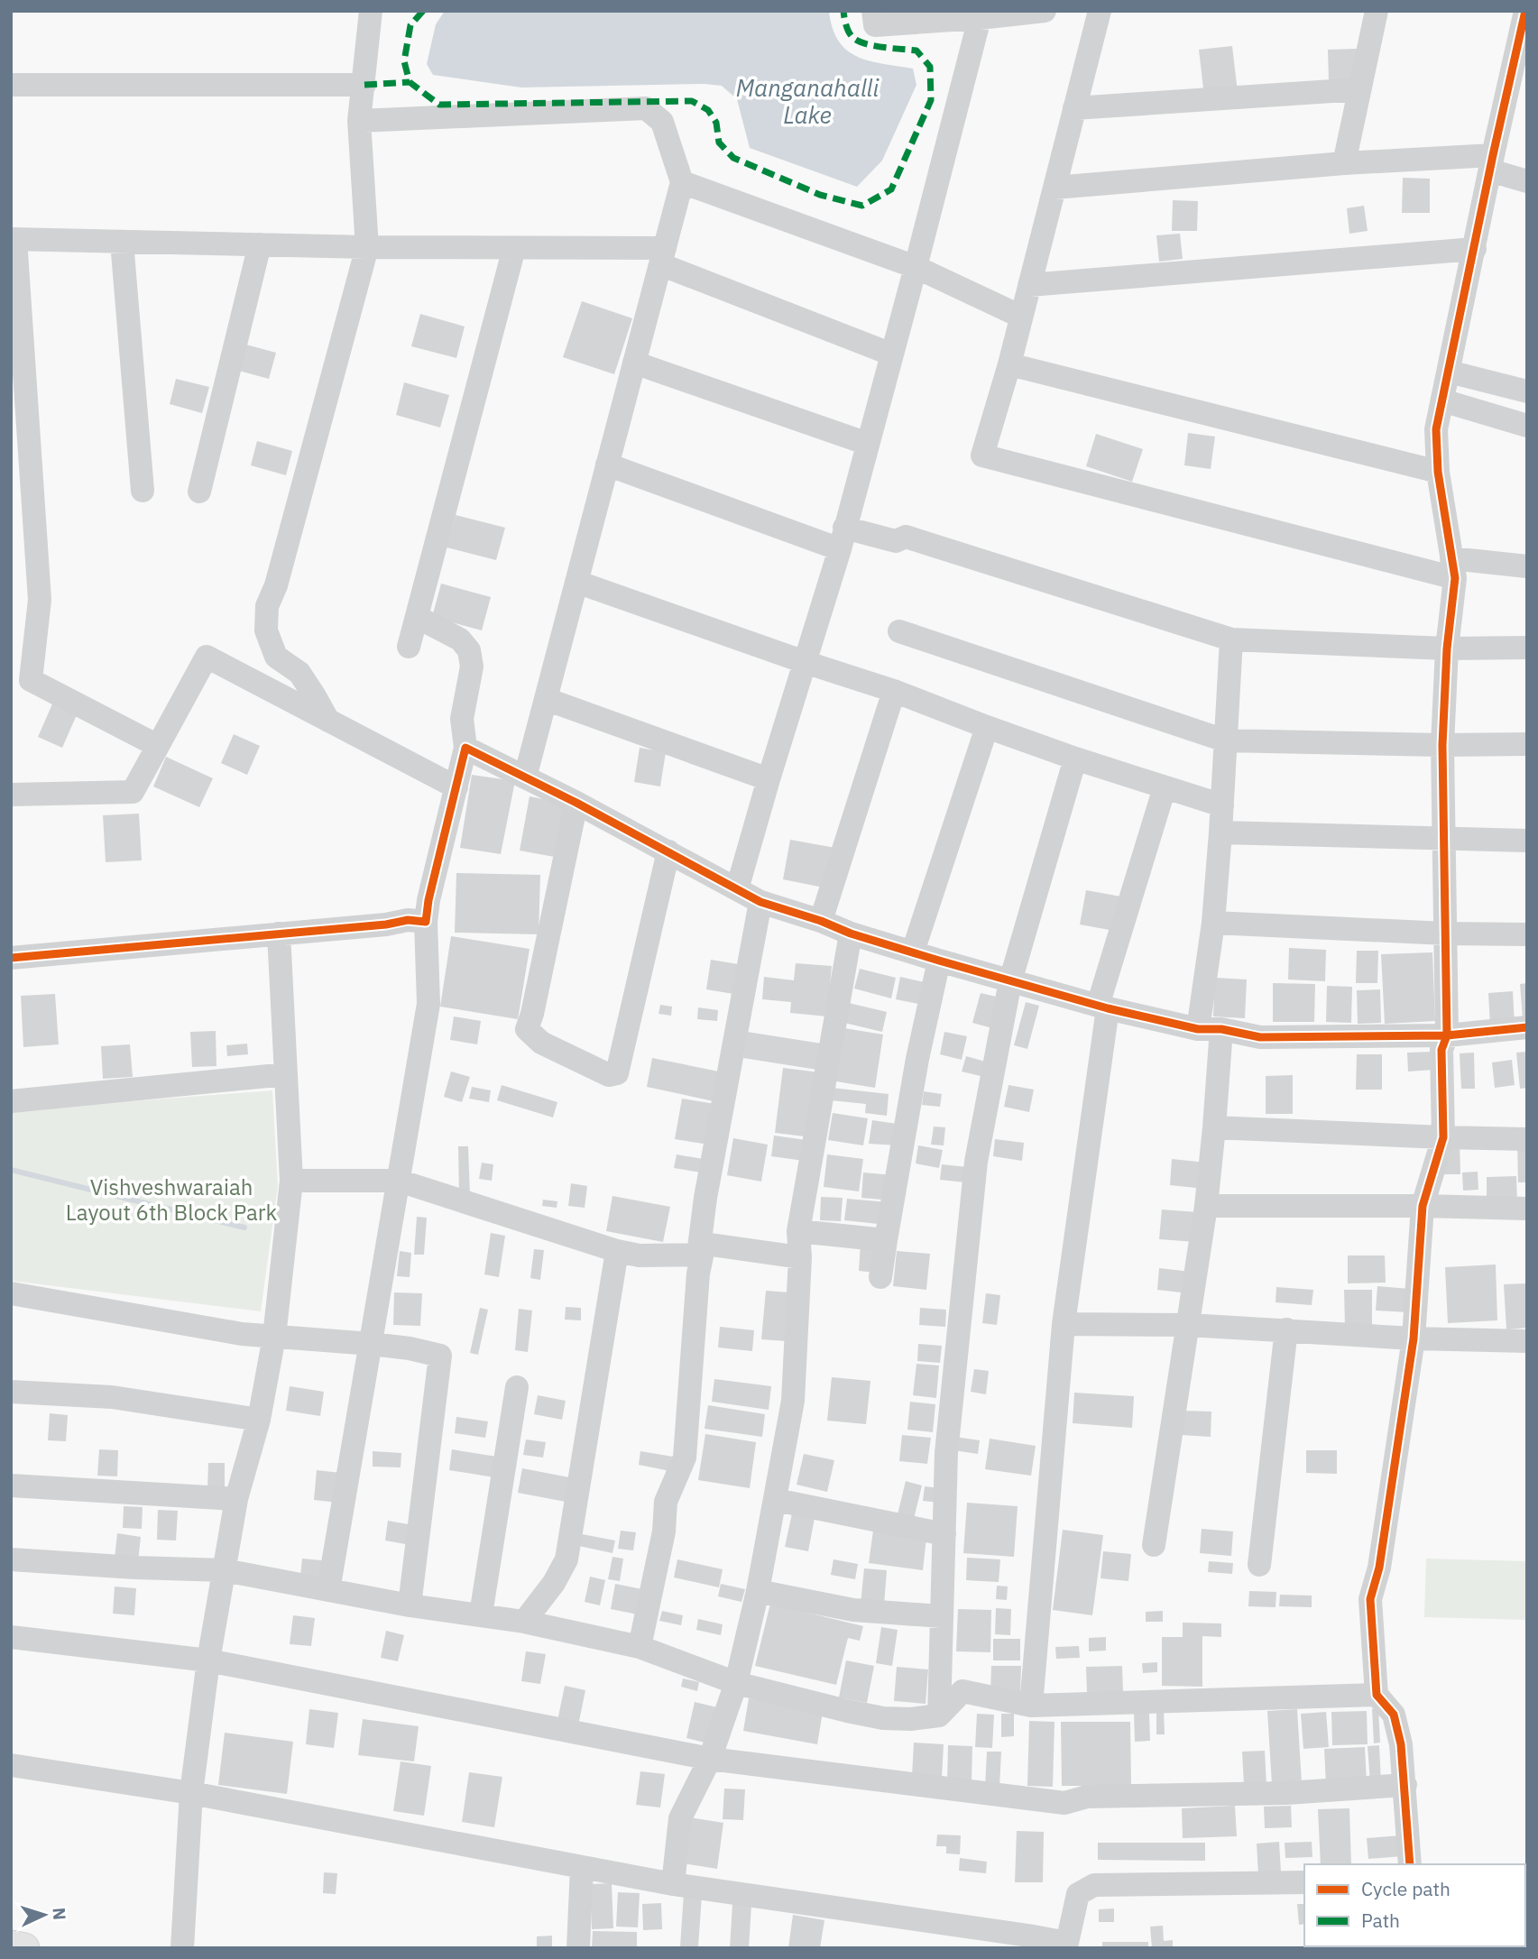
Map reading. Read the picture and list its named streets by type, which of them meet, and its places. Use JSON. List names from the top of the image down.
{
  "water": ["Manganahalli Lake"],
  "parks": ["Vishveshwaraiah Layout 6th Block Park"],
  "legend": ["Cycle path", "Path"],
  "north": "right"
}
